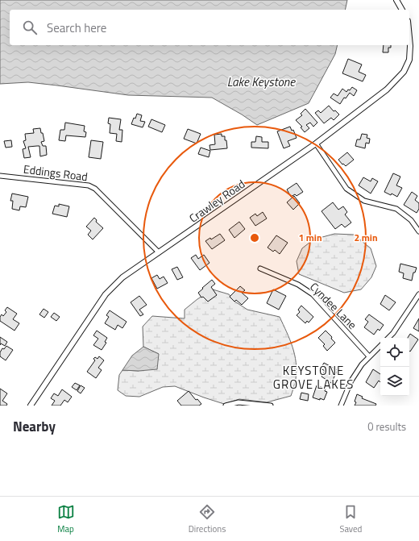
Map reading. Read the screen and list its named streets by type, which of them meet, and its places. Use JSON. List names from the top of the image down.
{
  "streets": {
    "street": ["Eddings Road", "Crawley Road", "Cyndee Lane"]
  },
  "crossings": [
    ["Eddings Road", "Crawley Road"]
  ],
  "districts": ["KEYSTONE GROVE LAKES"],
  "water": ["Lake Keystone"],
  "page": {
    "search": "Search here",
    "heading": ["Nearby", "0 results"],
    "nav": ["Map", "Directions", "Saved"]
  },
  "rings": ["1 min", "2 min"]
}
